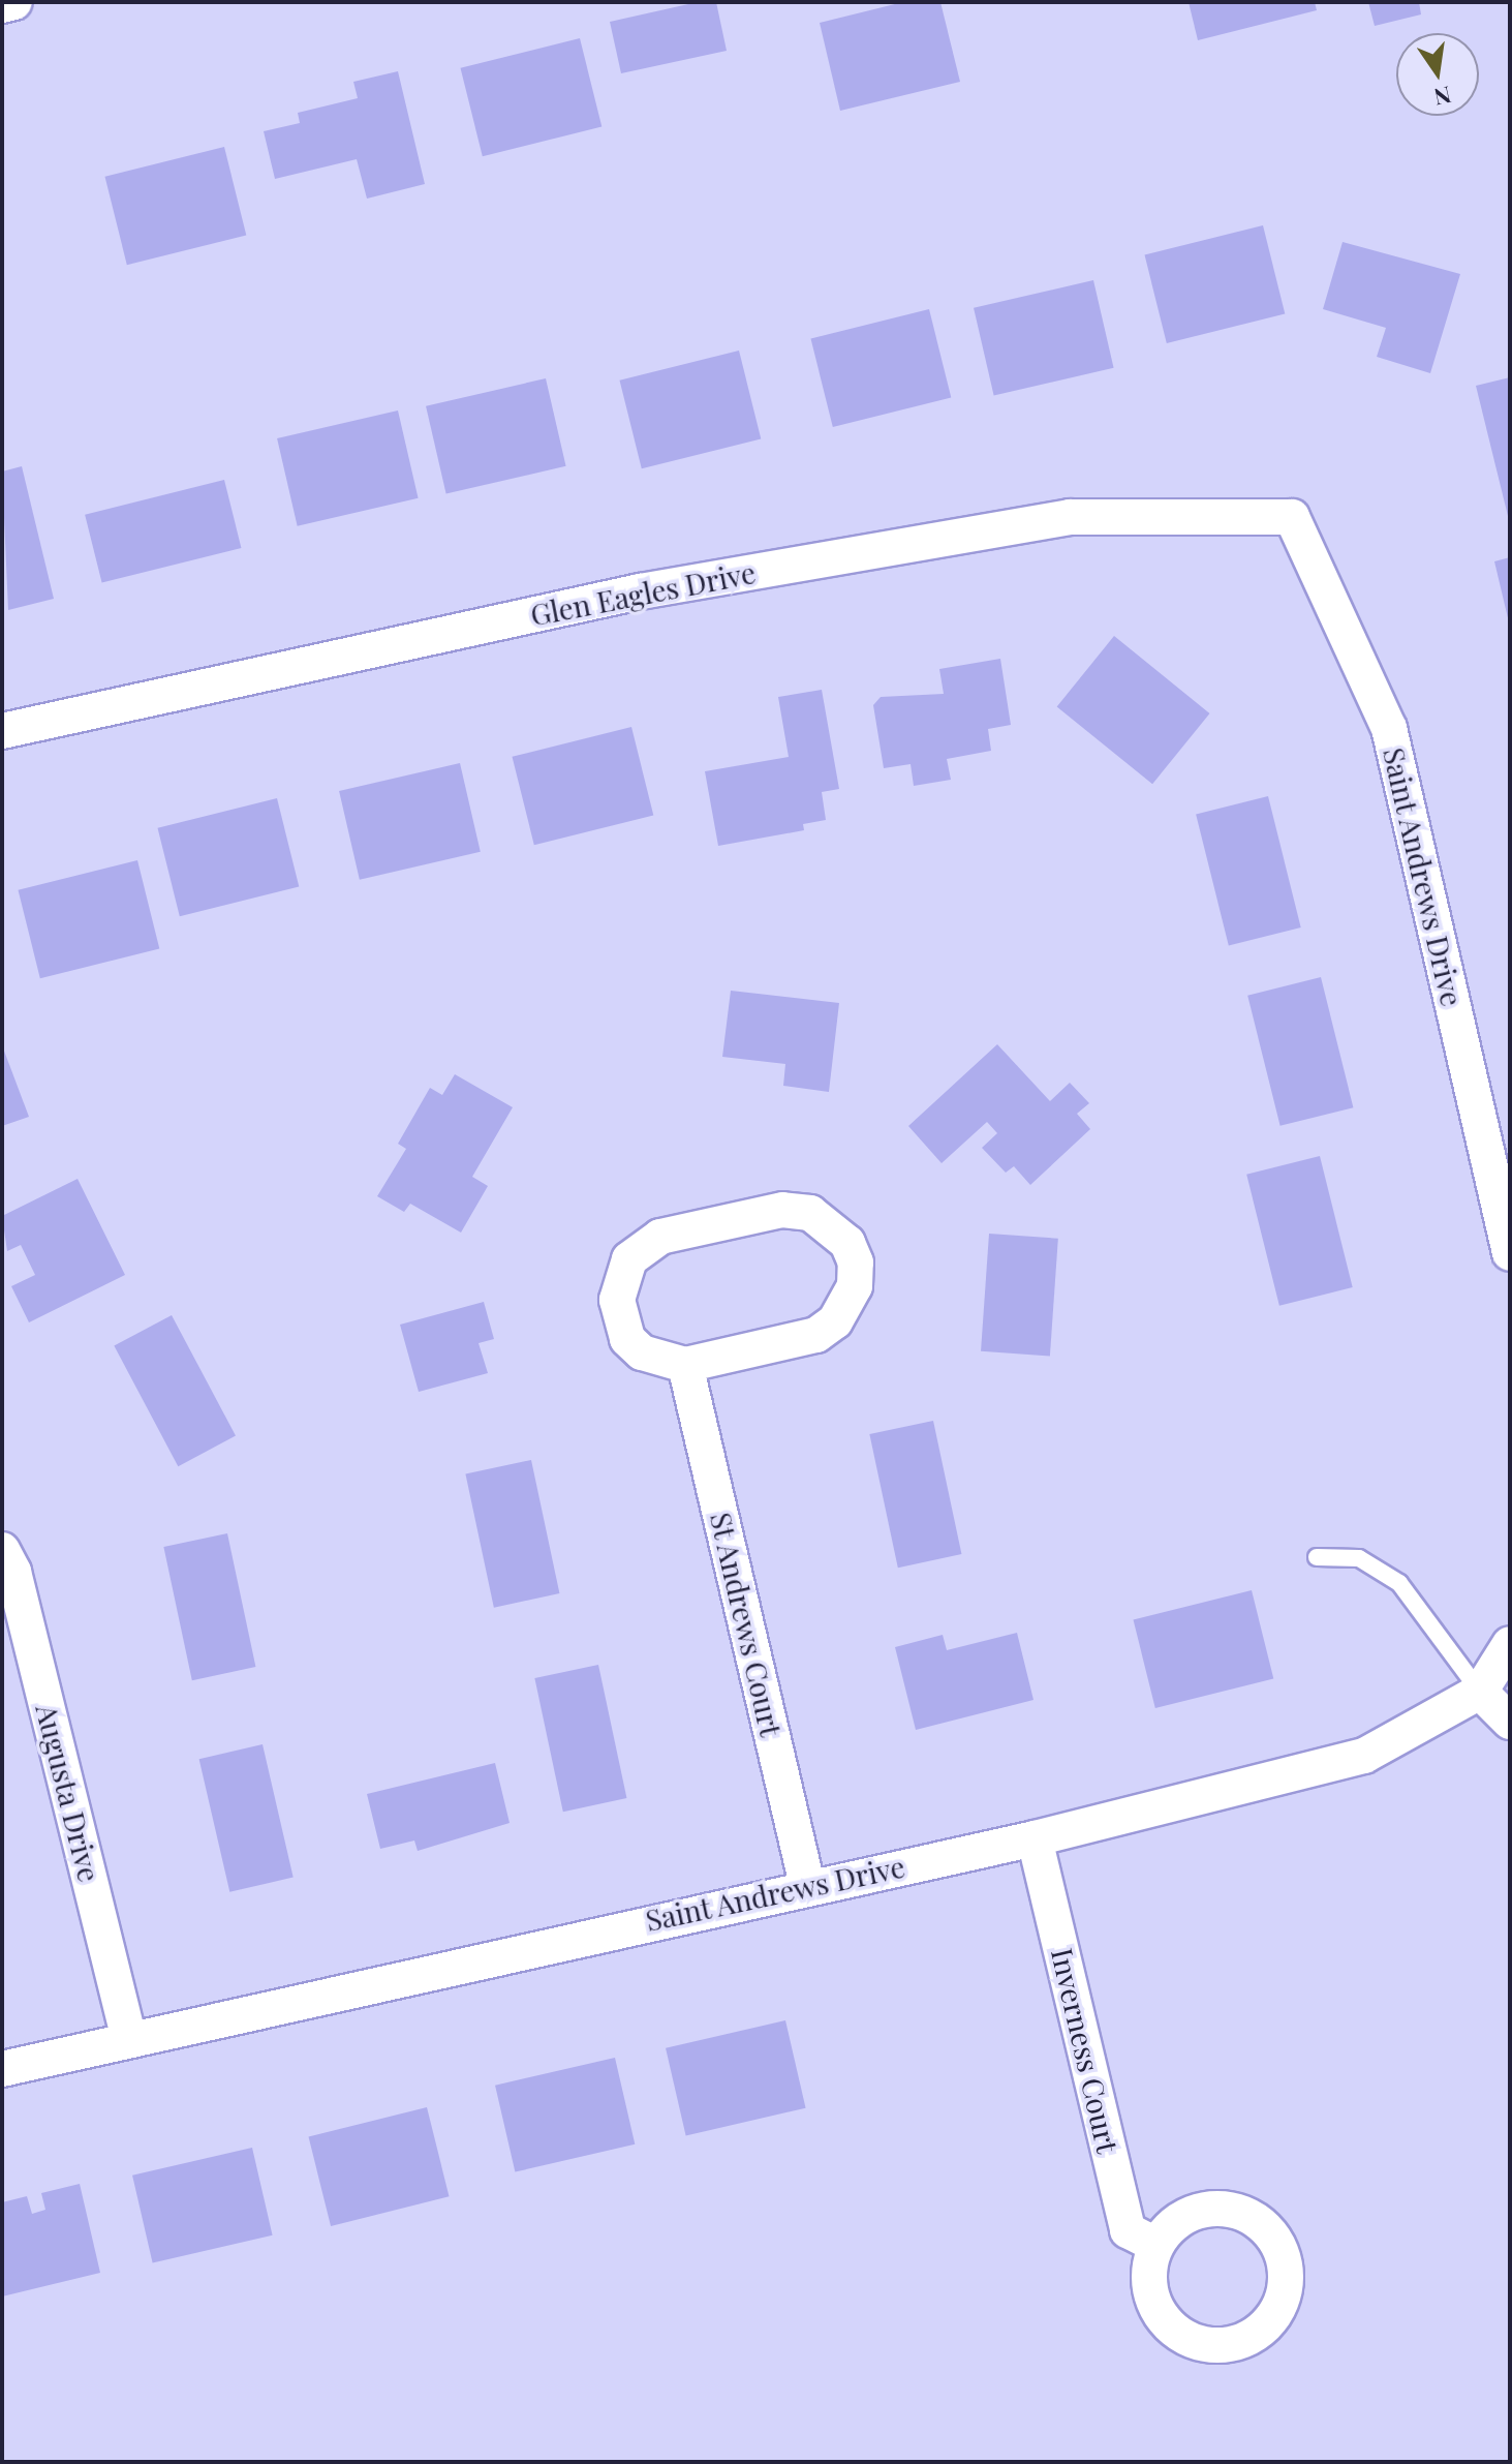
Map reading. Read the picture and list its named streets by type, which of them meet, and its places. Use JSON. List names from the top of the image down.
{
  "streets": {
    "street": [
      "Glen Eagles Drive",
      "Saint Andrews Drive",
      "St Andrews Court",
      "Augusta Drive",
      "Inverness Court"
    ]
  },
  "crossings": [
    ["Glen Eagles Drive", "Saint Andrews Drive"],
    ["Saint Andrews Drive", "St Andrews Court"],
    ["Saint Andrews Drive", "Augusta Drive"],
    ["Saint Andrews Drive", "Inverness Court"]
  ],
  "north": "bottom"
}
